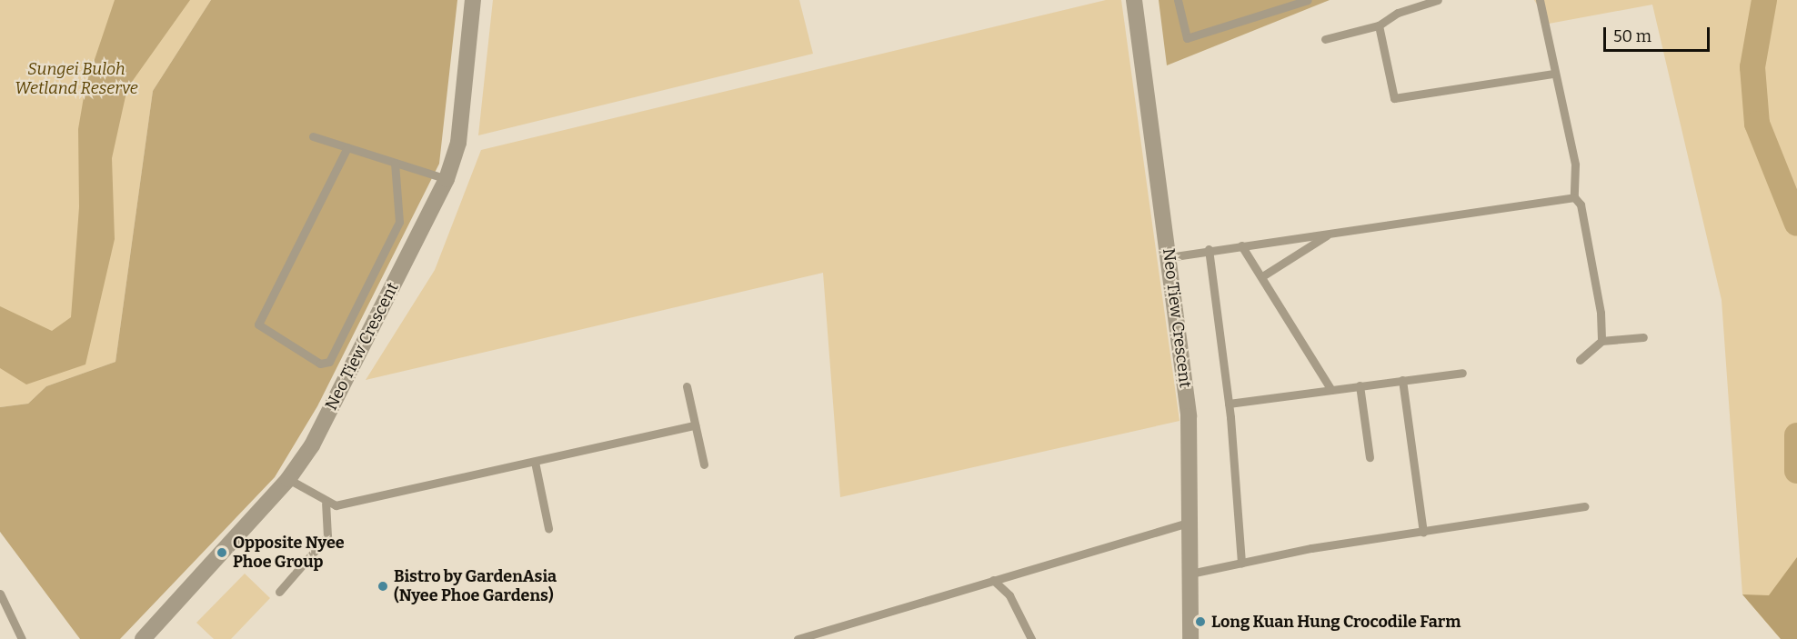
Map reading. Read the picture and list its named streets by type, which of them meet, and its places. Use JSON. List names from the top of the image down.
{
  "streets": {
    "street": ["Neo Tiew Crescent"]
  },
  "parks": ["Sungei Buloh Wetland Reserve"],
  "places": ["Opposite Nyee Phoe Group", "Bistro by GardenAsia (Nyee Phoe Gardens)", "Long Kuan Hung Crocodile Farm"],
  "scale_bar": "50 m"
}
